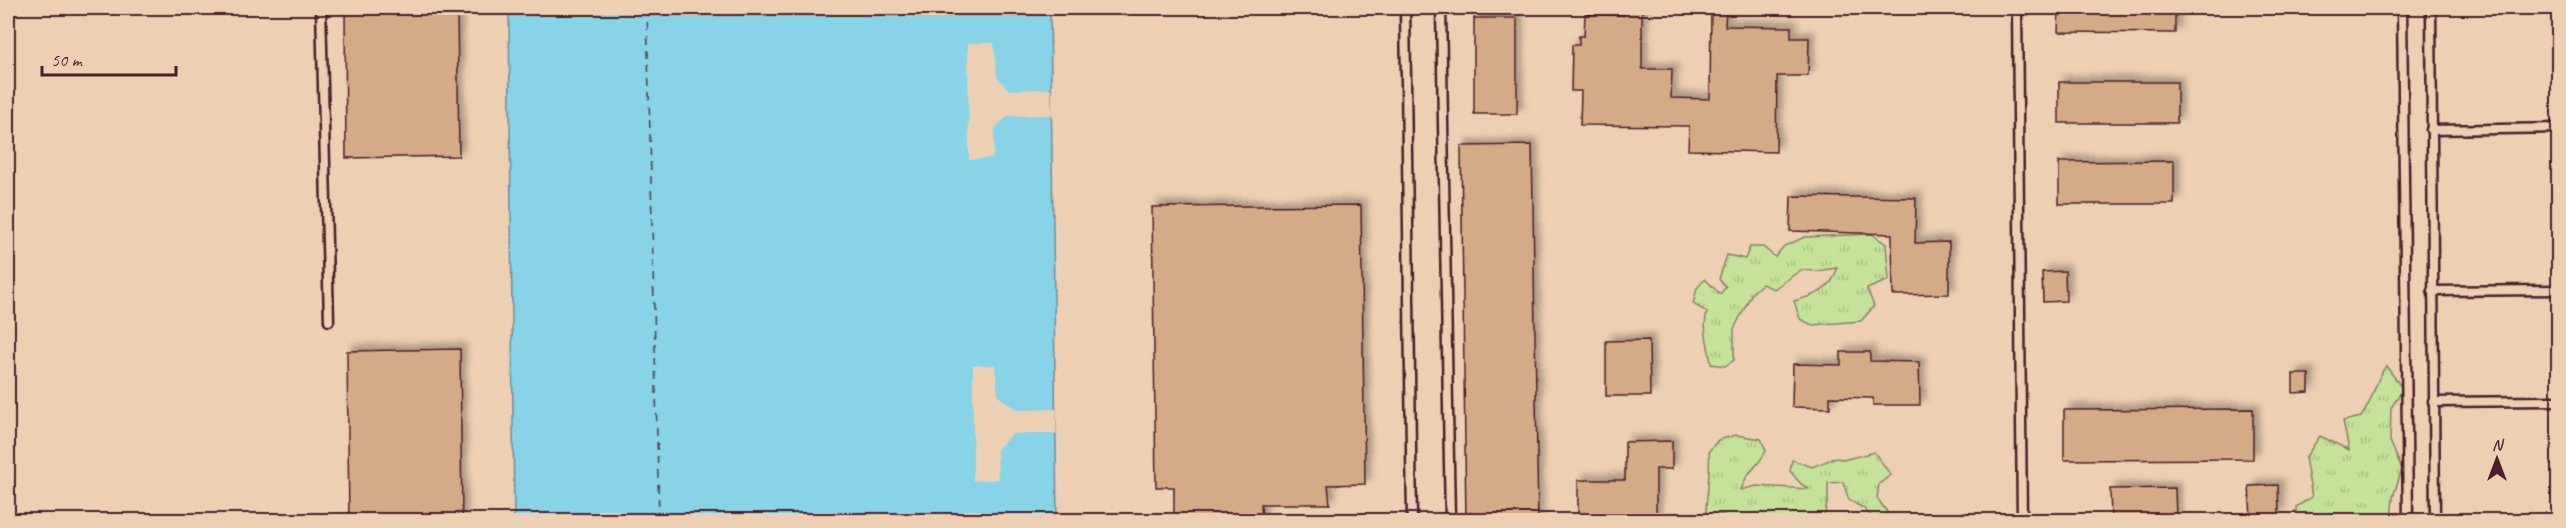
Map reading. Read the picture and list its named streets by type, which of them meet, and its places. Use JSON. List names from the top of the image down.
{
  "scale_bar": "50 m",
  "north": "top"
}
